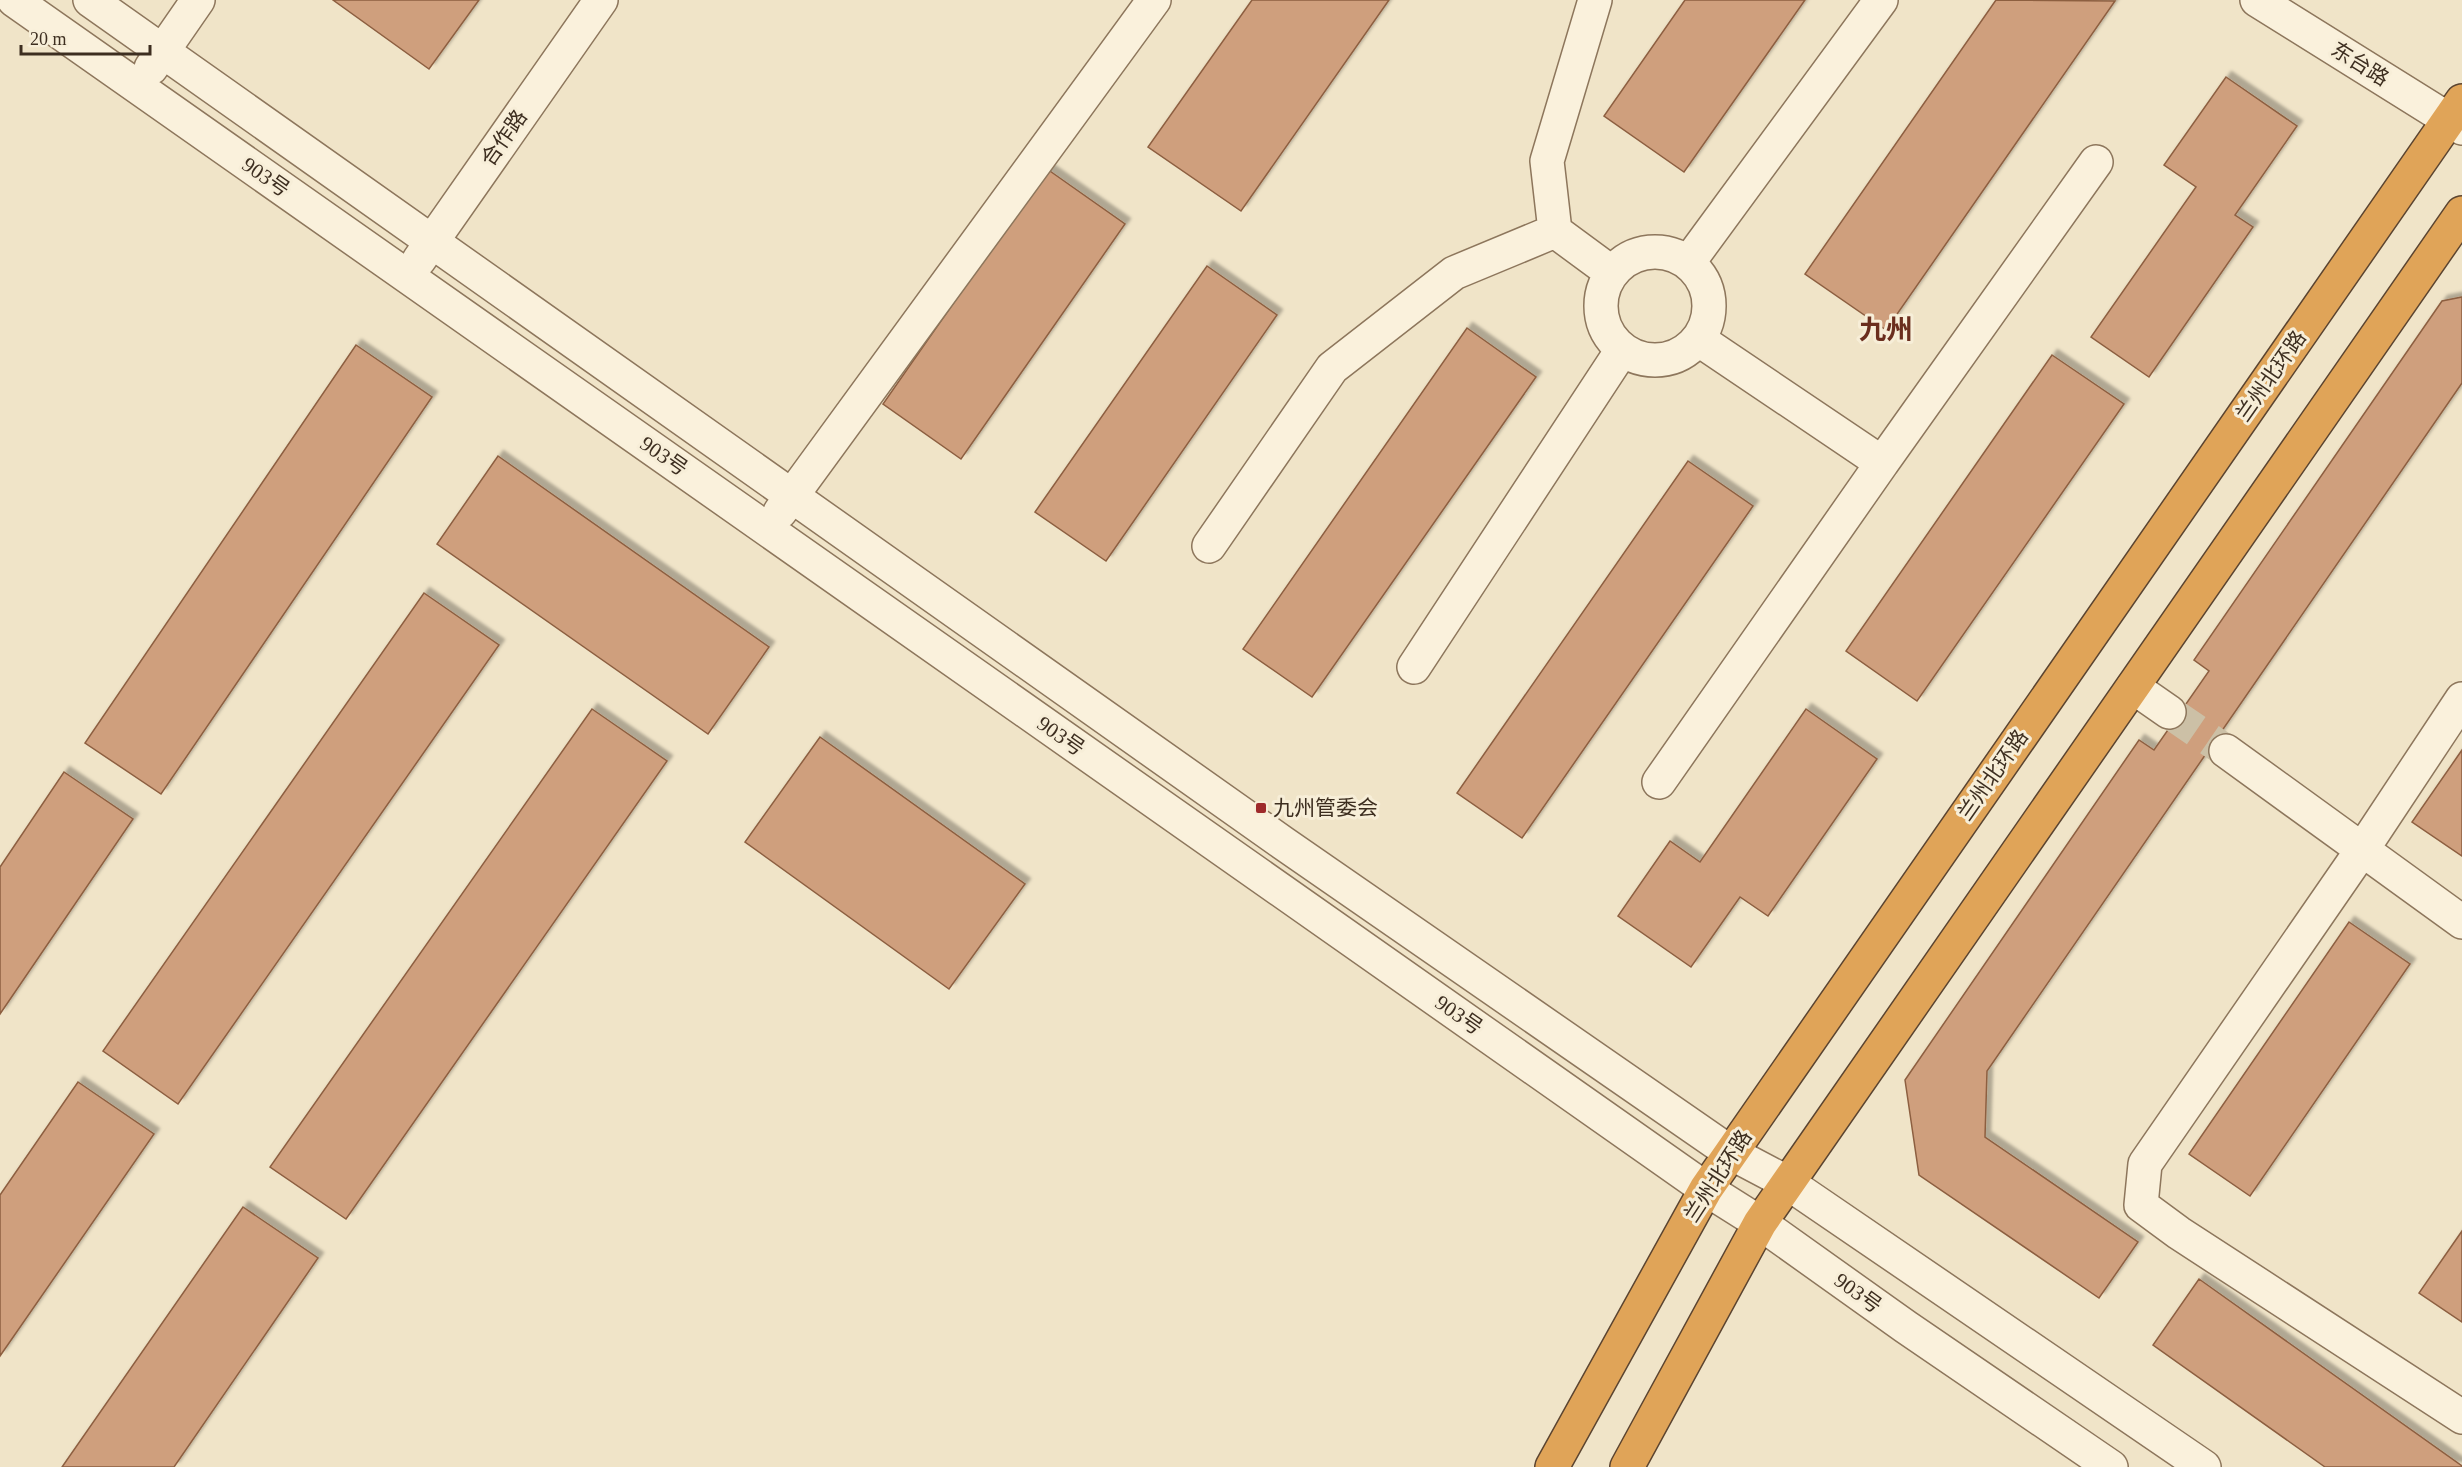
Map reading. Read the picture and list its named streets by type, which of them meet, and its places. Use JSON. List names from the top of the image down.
{
  "streets": {
    "highway": ["兰州北环路"],
    "street": ["东台路", "合作路", "903号"]
  },
  "crossings": [
    ["东台路", "兰州北环路"],
    ["合作路", "903号"],
    ["903号", "兰州北环路"]
  ],
  "districts": ["九州"],
  "places": {
    "transit": ["九州管委会"]
  },
  "scale_bar": "20 m"
}
